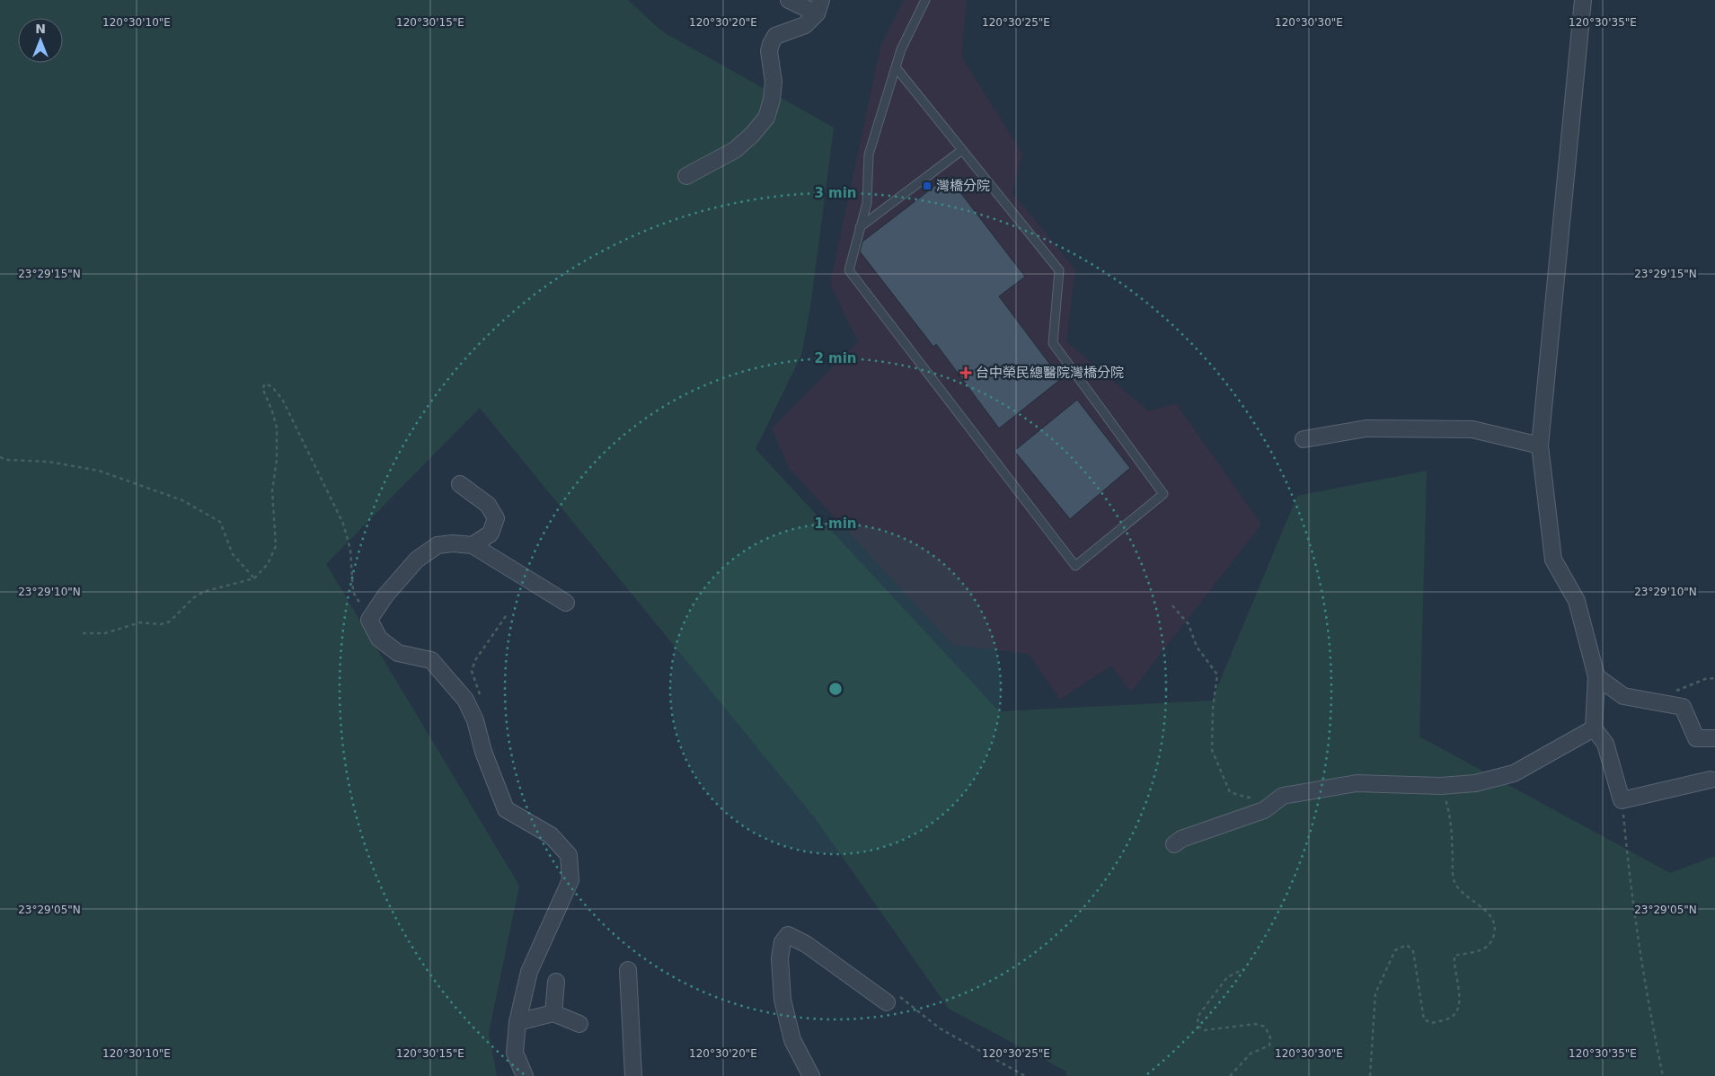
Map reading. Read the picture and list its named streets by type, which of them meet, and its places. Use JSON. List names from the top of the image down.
{
  "places": {
    "transit": ["灣橋分院"],
    "health": ["台中榮民總醫院灣橋分院"]
  },
  "north": "top",
  "coordinates": [
    "120°30'10\"E",
    "120°30'15\"E",
    "120°30'20\"E",
    "120°30'25\"E",
    "120°30'30\"E",
    "120°30'35\"E",
    "23°29'15\"N",
    "23°29'10\"N",
    "23°29'05\"N"
  ],
  "rings": ["3 min", "2 min", "1 min"]
}
